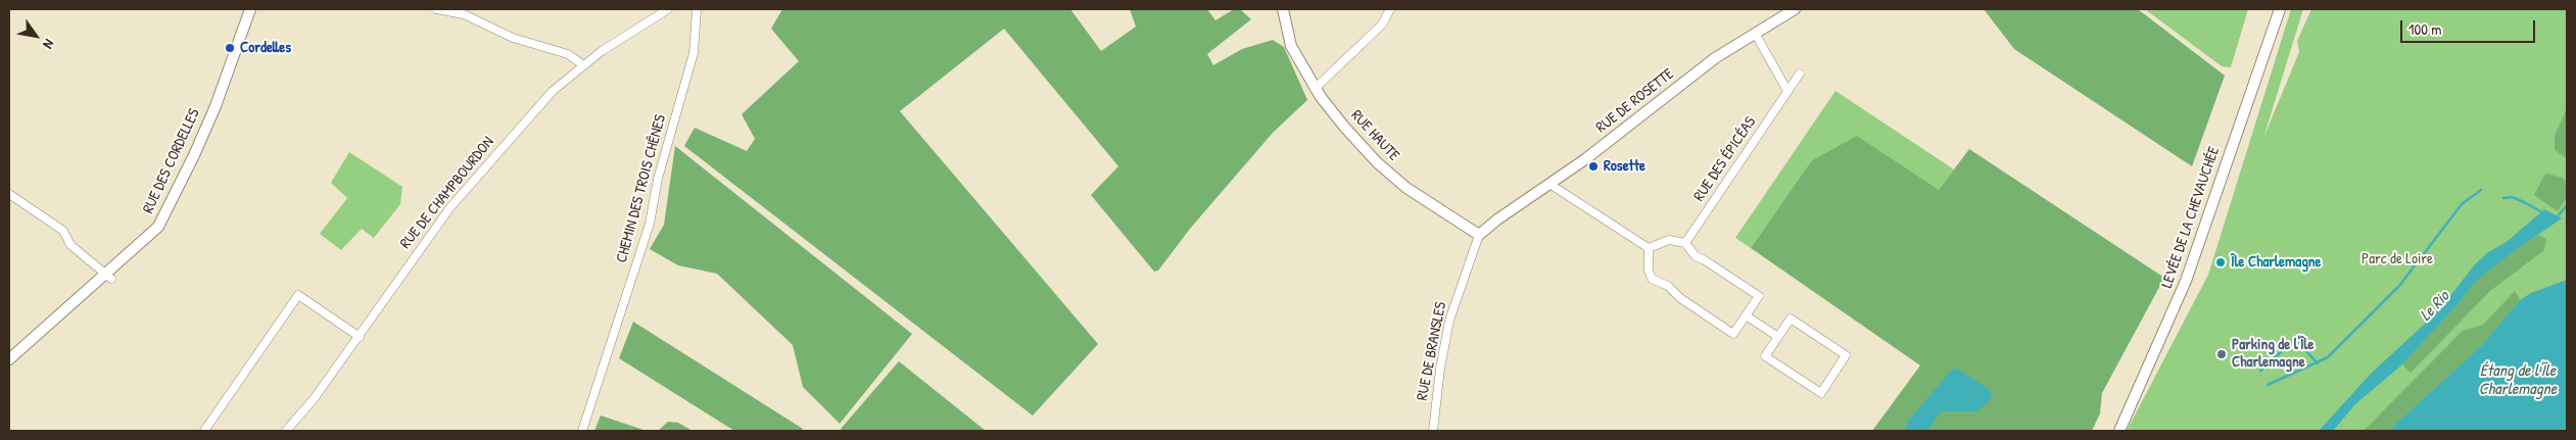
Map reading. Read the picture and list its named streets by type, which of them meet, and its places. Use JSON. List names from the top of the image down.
{
  "streets": {
    "street": [
      "RUE DE ROSETTE",
      "RUE HAUTE",
      "RUE DES ÉPICÉAS",
      "RUE DES CORDELLES",
      "CHEMIN DES TROIS CHÊNES",
      "RUE DE CHAMPBOURDON",
      "LEVÉE DE LA CHEVAUCHÉE",
      "RUE DE BRANSLES"
    ]
  },
  "crossings": [
    ["RUE DE ROSETTE", "RUE HAUTE"],
    ["RUE DE ROSETTE", "RUE DE BRANSLES"],
    ["RUE HAUTE", "RUE DE BRANSLES"]
  ],
  "water": ["Le Rio", "Étang de l'Île Charlemagne"],
  "parks": ["Parc de Loire"],
  "places": [
    "Cordelles",
    "Rosette",
    "Île Charlemagne",
    "Parking de l'Île Charlemagne"
  ],
  "scale_bar": "100 m",
  "north": "bottom right"
}
